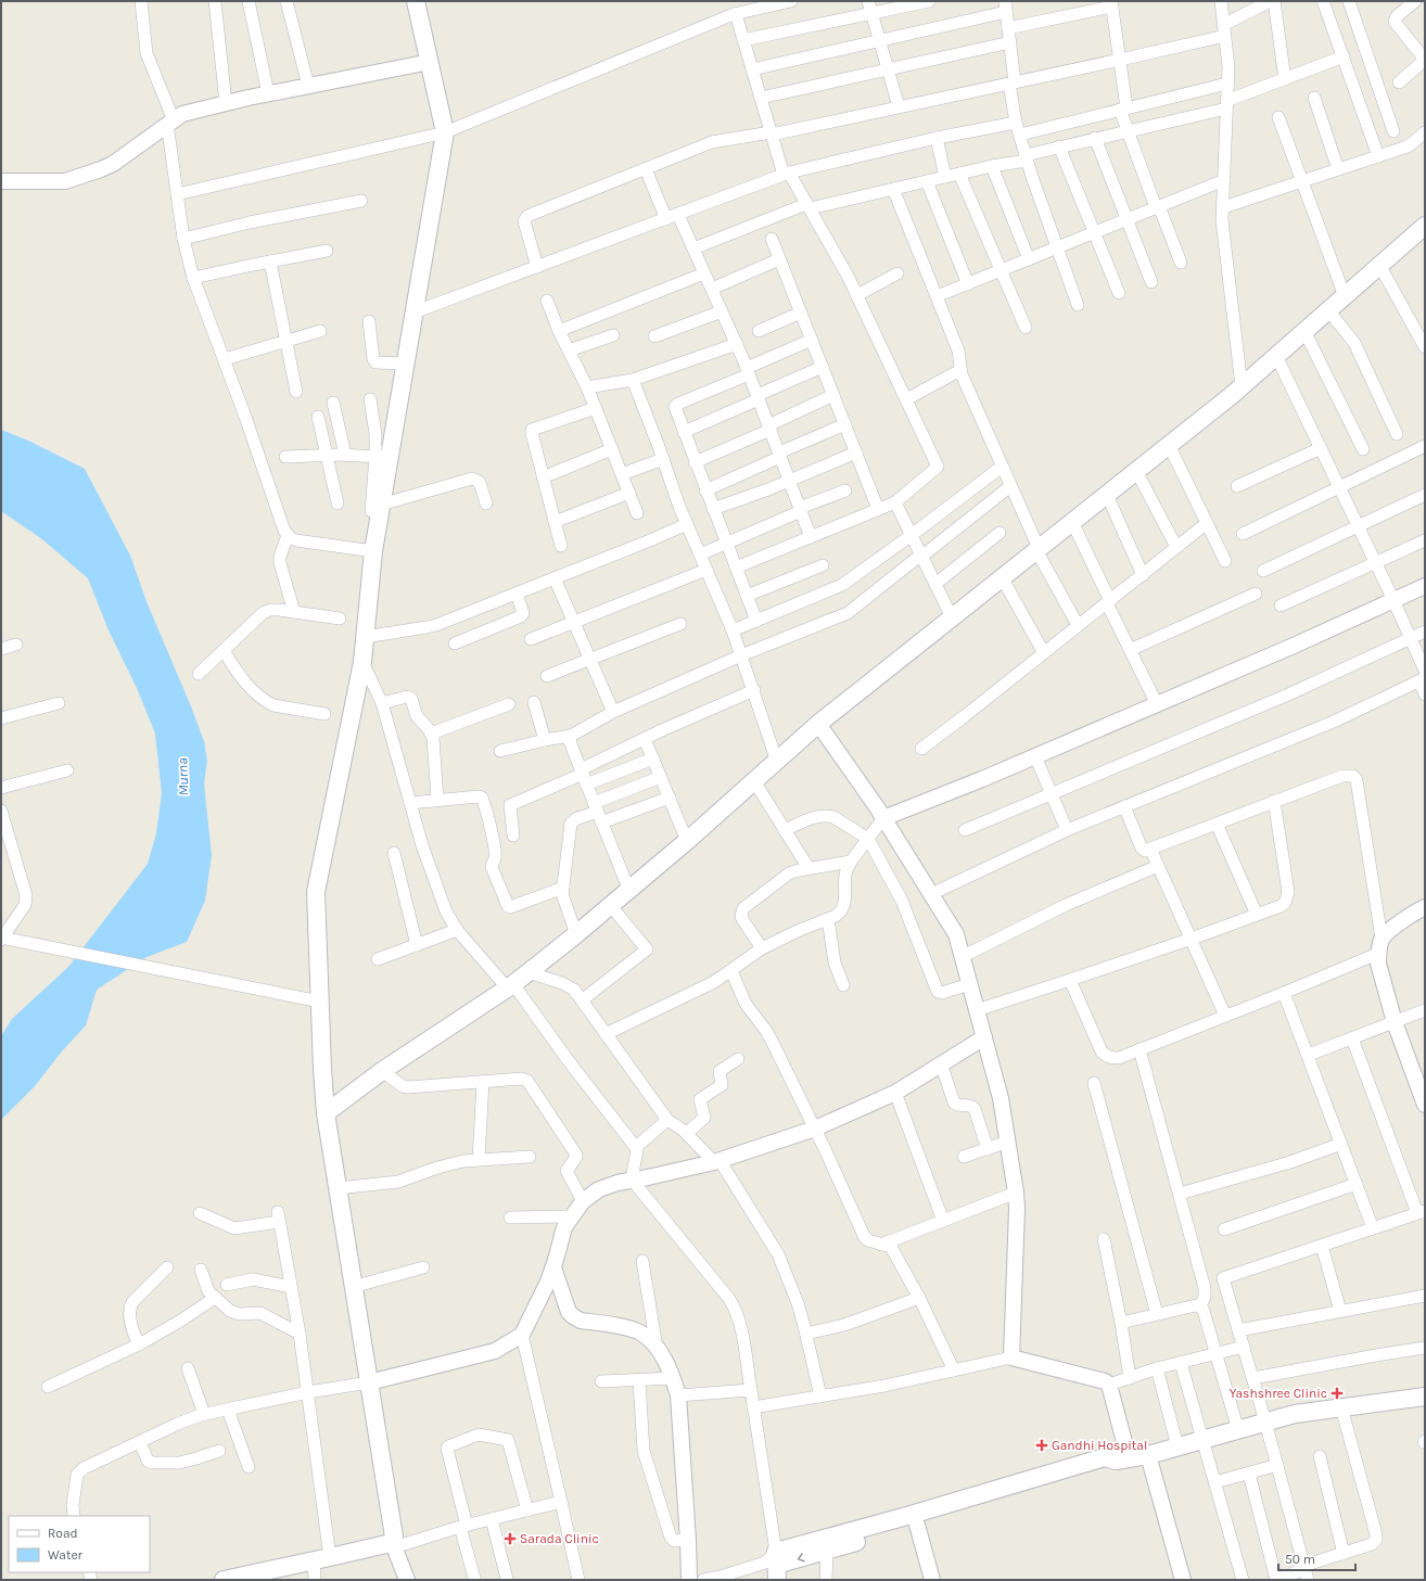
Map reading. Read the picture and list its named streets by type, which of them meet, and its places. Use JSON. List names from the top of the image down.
{
  "water": ["Murna"],
  "places": {
    "health": ["Yashshree Clinic", "Gandhi Hospital", "Sarada Clinic"]
  },
  "legend": ["Road", "Water"],
  "scale_bar": "50 m"
}
